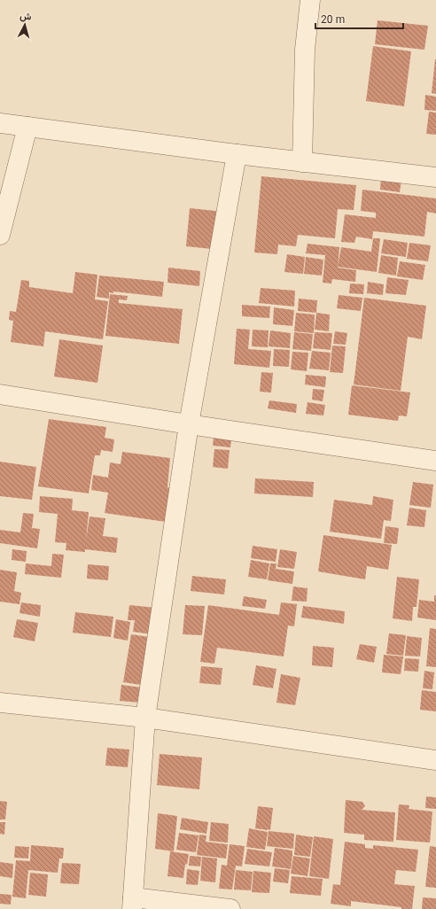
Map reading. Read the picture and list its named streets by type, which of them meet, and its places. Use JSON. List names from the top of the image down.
{
  "scale_bar": "20 m",
  "north": "top"
}
